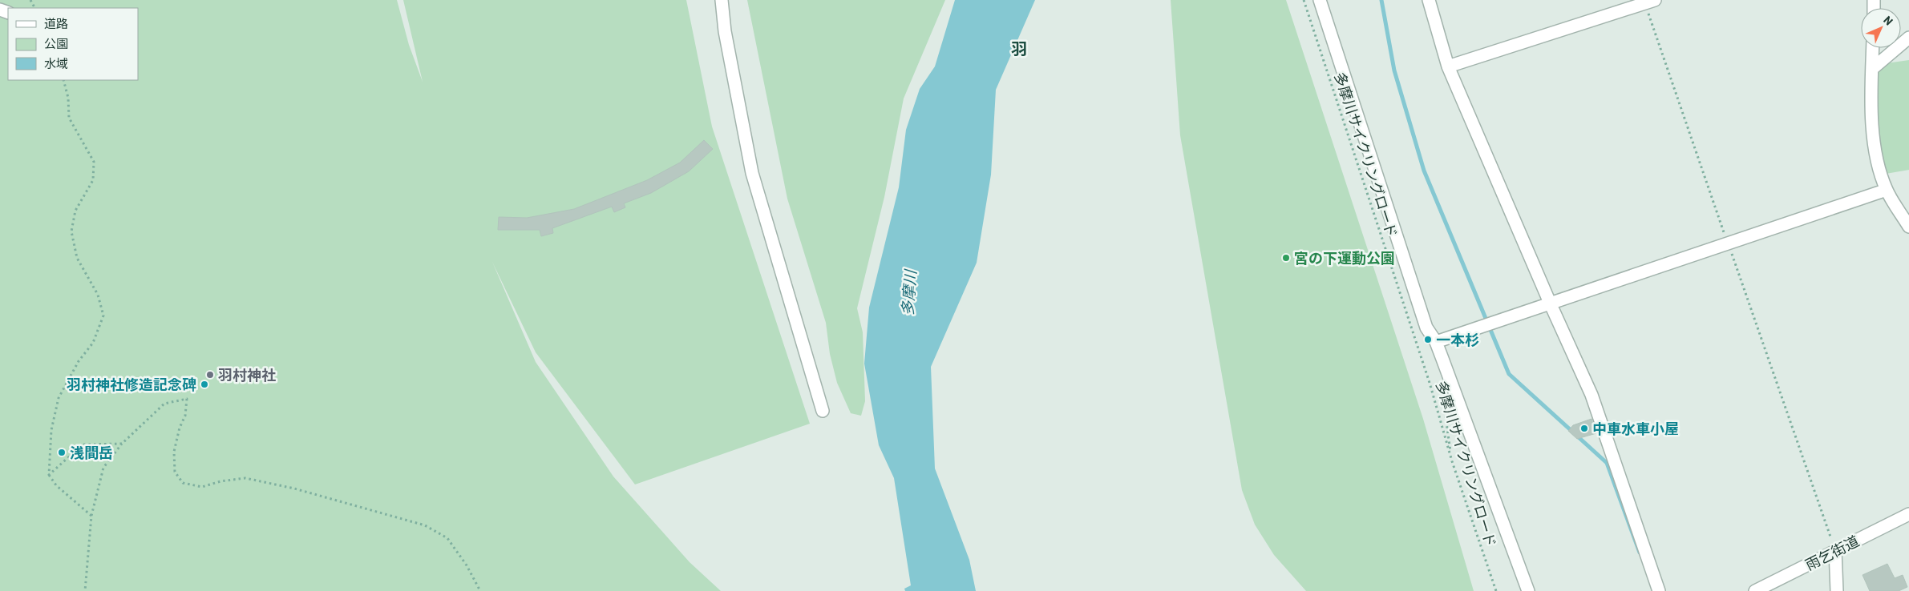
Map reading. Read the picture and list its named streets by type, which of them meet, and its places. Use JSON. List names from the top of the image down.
{
  "streets": {
    "street": ["雨乞街道"],
    "path": ["多摩川サイクリングロード"]
  },
  "districts": ["羽"],
  "water": ["多摩川"],
  "places": [
    "宮の下運動公園",
    "一本杉",
    "羽村神社",
    "羽村神社修造記念碑",
    "中車水車小屋",
    "浅間岳"
  ],
  "legend": ["道路", "公園", "水域"],
  "north": "top right"
}
